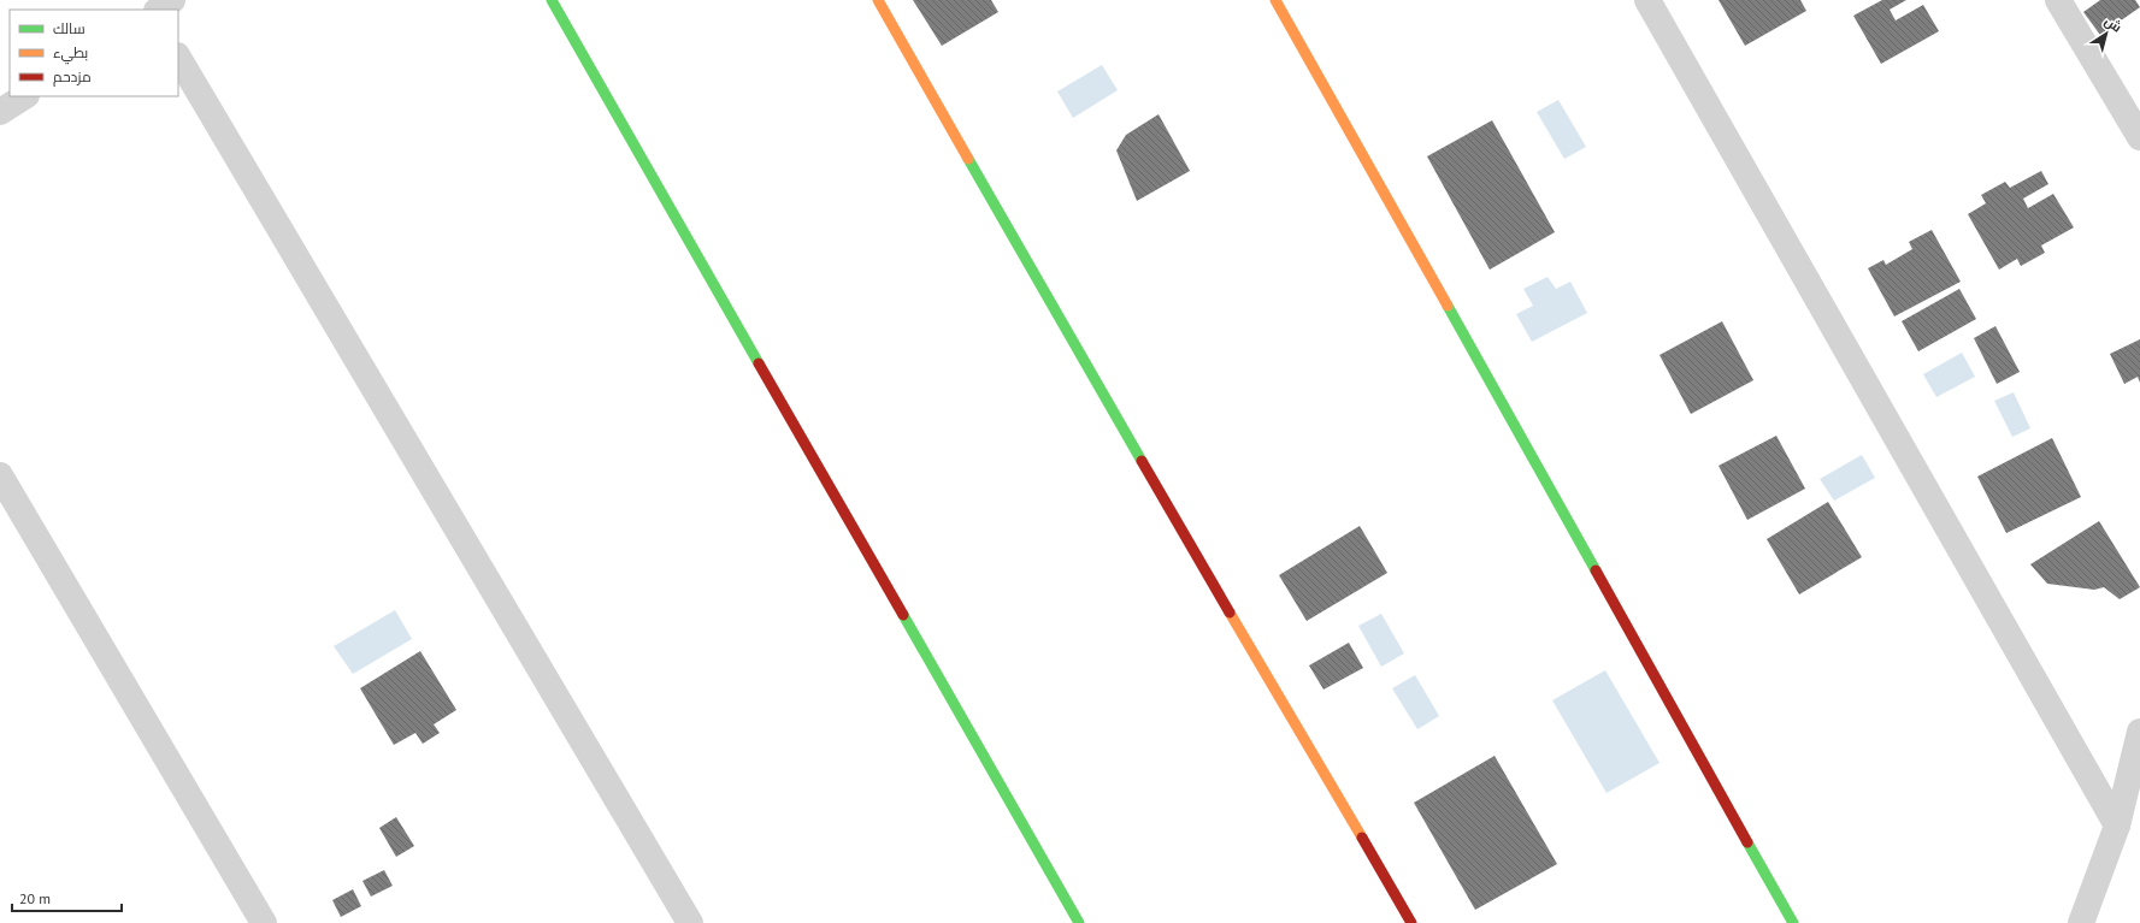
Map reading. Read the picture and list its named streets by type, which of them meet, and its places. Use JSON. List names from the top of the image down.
{
  "legend": ["سالك", "بطيء", "مزدحم"],
  "scale_bar": "20 m",
  "north": "top right"
}
